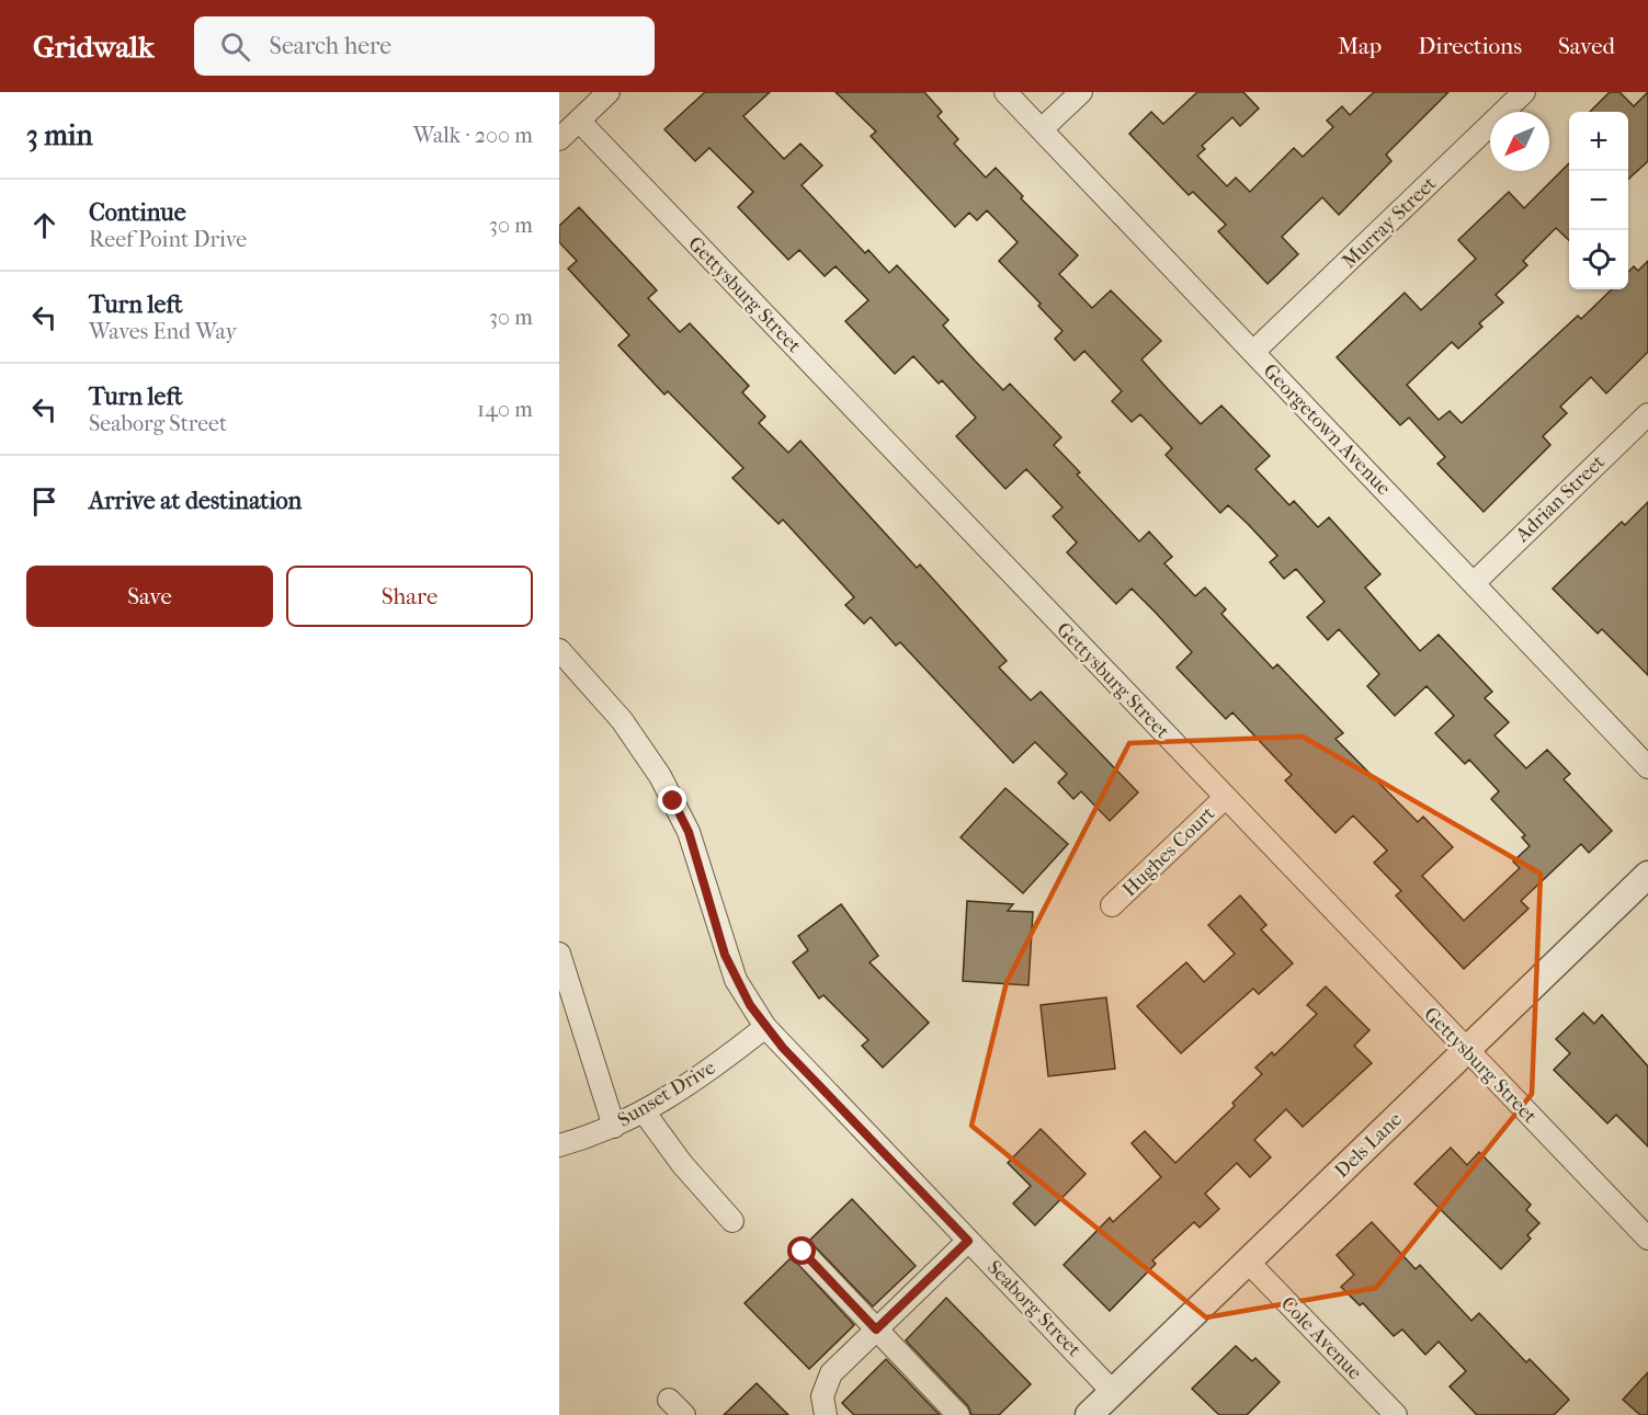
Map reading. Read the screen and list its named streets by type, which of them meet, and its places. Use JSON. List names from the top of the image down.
{
  "streets": {
    "street": [
      "Murray Street",
      "Gettysburg Street",
      "Georgetown Avenue",
      "Adrian Street",
      "Hughes Court",
      "Sunset Drive",
      "Dels Lane",
      "Seaborg Street",
      "Cole Avenue"
    ]
  },
  "crossings": [
    ["Murray Street", "Georgetown Avenue"],
    ["Gettysburg Street", "Hughes Court"],
    ["Gettysburg Street", "Dels Lane"],
    ["Georgetown Avenue", "Adrian Street"],
    ["Sunset Drive", "Seaborg Street"],
    ["Dels Lane", "Seaborg Street"],
    ["Dels Lane", "Cole Avenue"]
  ],
  "north": "bottom left",
  "page": {
    "header": "Gridwalk",
    "search": "Search here",
    "nav": ["Map", "Directions", "Saved"],
    "heading": ["3 min", "Walk · 200 m"],
    "map_buttons": ["+", "−"],
    "list": [
      ["Continue", "Reef Point Drive", "30 m"],
      ["Turn left", "Waves End Way", "30 m"],
      ["Turn left", "Seaborg Street", "140 m"],
      "Arrive at destination"
    ],
    "buttons": ["Save", "Share"]
  }
}
